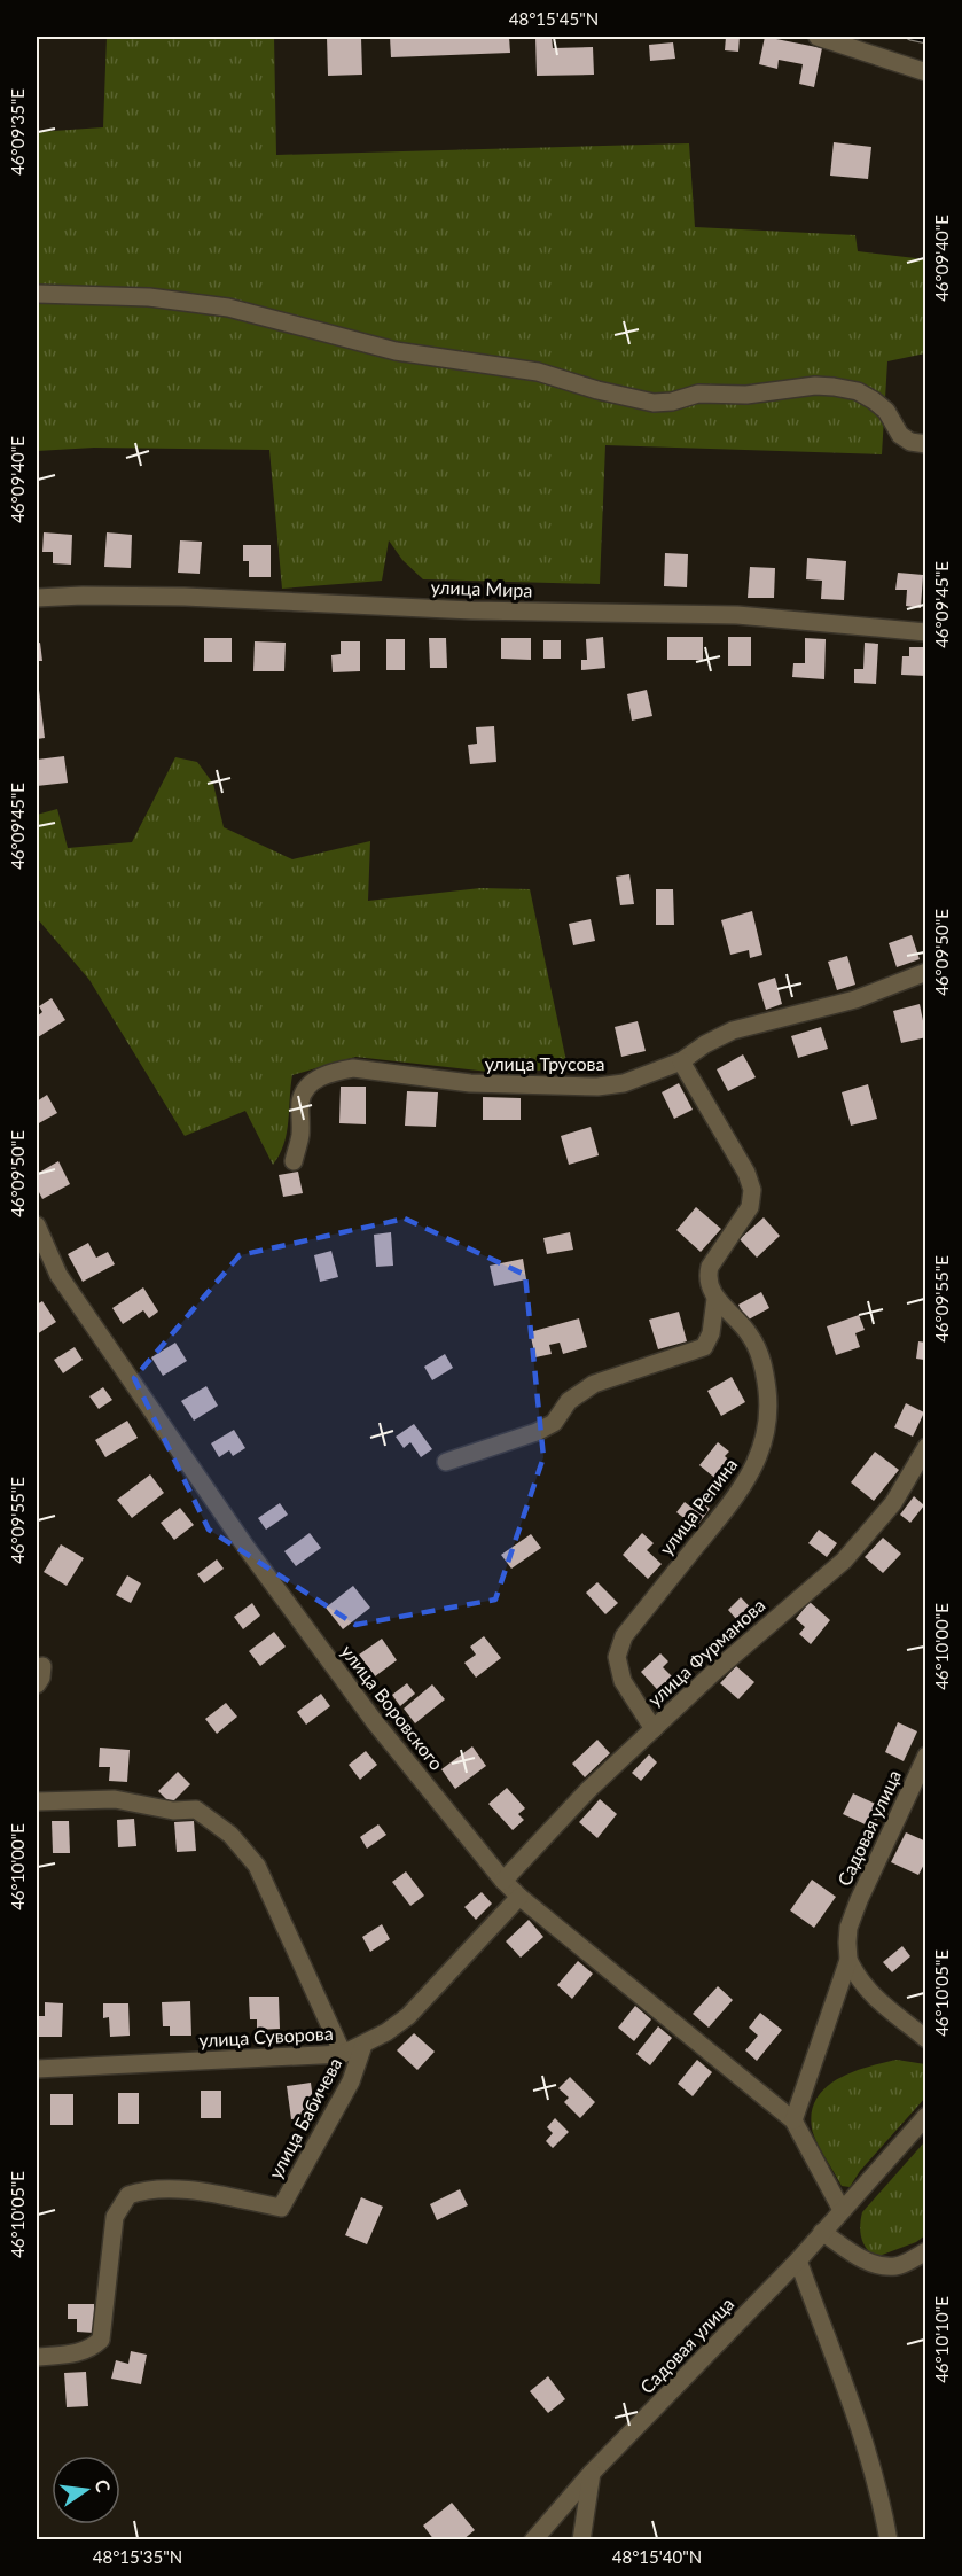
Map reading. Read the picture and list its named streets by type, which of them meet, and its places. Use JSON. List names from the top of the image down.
{
  "streets": {
    "street": [
      "улица Мира",
      "улица Трусова",
      "улица Репина",
      "улица Фурманова",
      "улица Воровского",
      "Садовая улица",
      "улица Суворова",
      "улица Бабичева"
    ]
  },
  "crossings": [
    ["улица Репина", "улица Фурманова"],
    ["улица Фурманова", "улица Воровского"],
    ["улица Воровского", "Садовая улица"],
    ["улица Воровского", "улица Суворова"],
    ["улица Суворова", "улица Бабичева"]
  ],
  "north": "right",
  "coordinates": [
    "48°15'45\"N",
    "46°09'35\"E",
    "46°09'40\"E",
    "46°09'45\"E",
    "46°09'50\"E",
    "46°09'55\"E",
    "46°10'00\"E",
    "46°10'05\"E",
    "46°10'10\"E",
    "48°15'35\"N",
    "48°15'40\"N"
  ]
}
